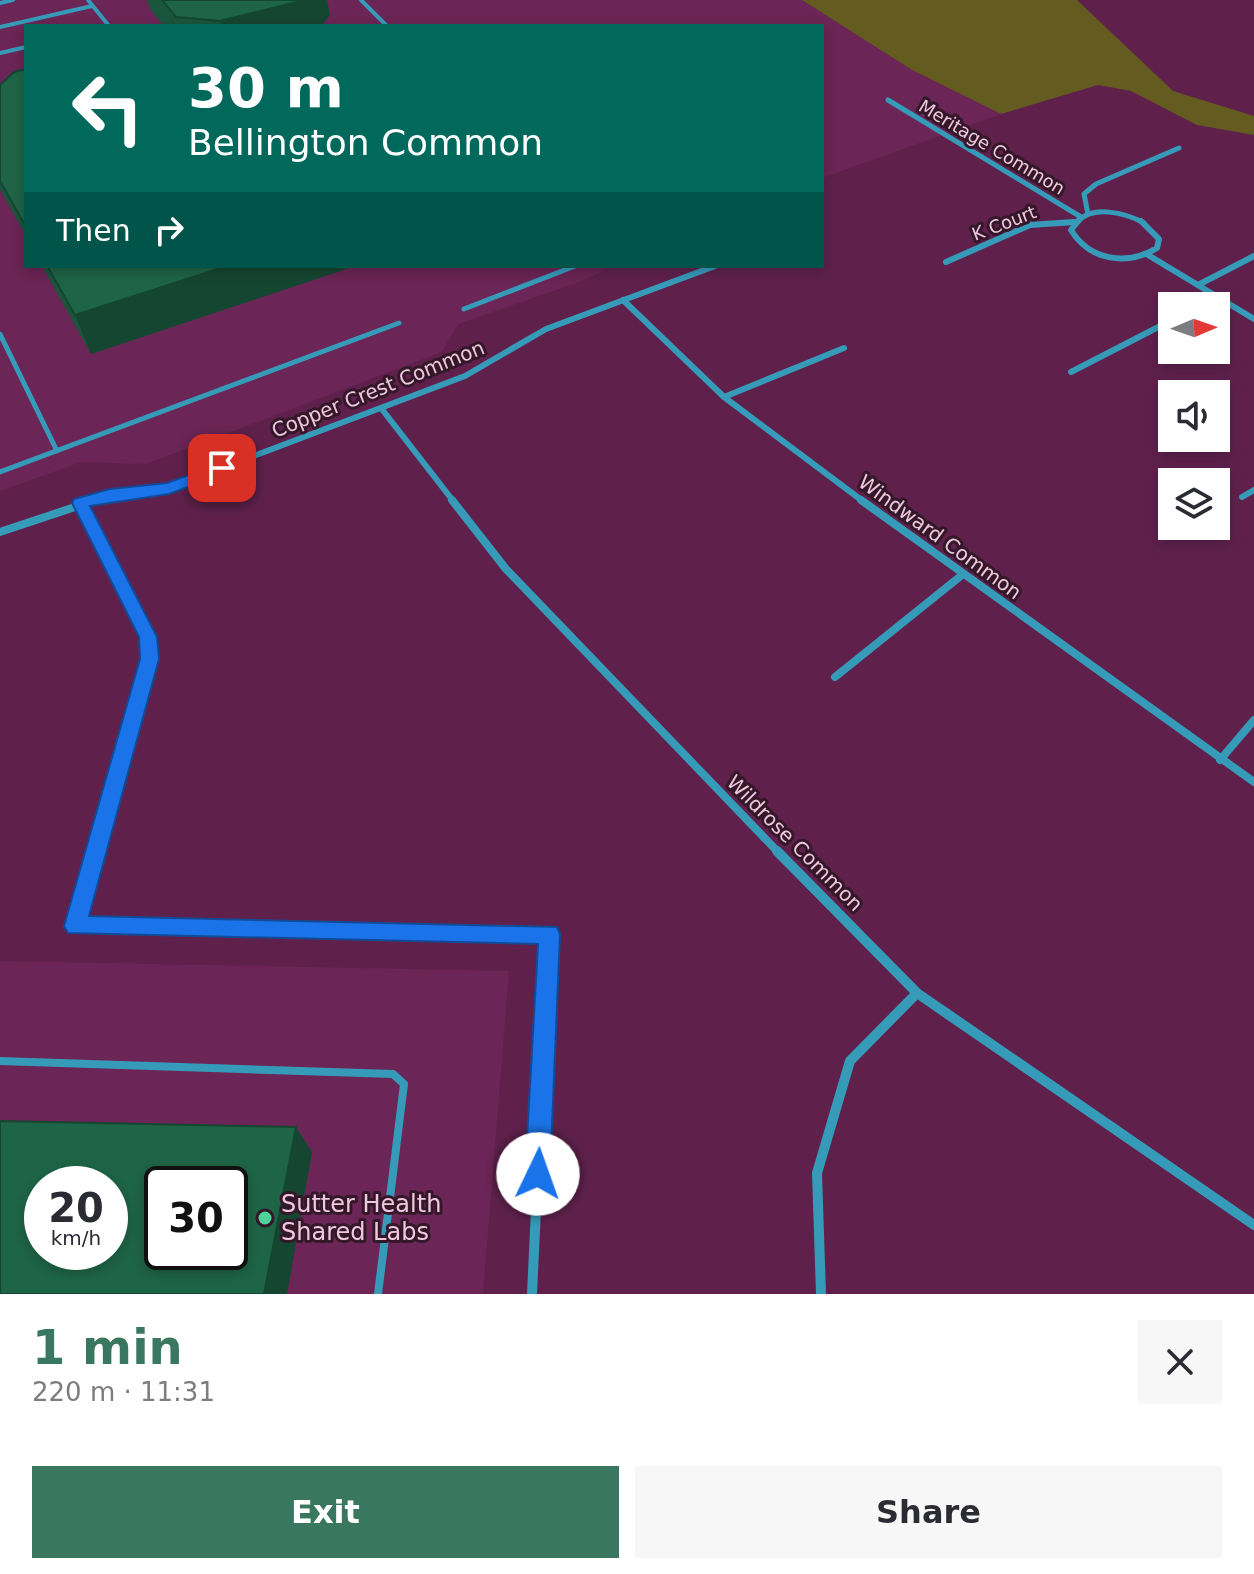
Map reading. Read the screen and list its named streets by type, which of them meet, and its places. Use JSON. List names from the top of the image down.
{
  "streets": {
    "street": [
      "Meritage Common",
      "K Court",
      "Copper Crest Common",
      "Windward Common",
      "Wildrose Common"
    ]
  },
  "crossings": [
    ["Meritage Common", "K Court"],
    ["Copper Crest Common", "Windward Common"],
    ["Copper Crest Common", "Wildrose Common"]
  ],
  "places": ["Sutter Health Shared Labs"],
  "north": "right",
  "page": {
    "turn": ["30 m", "Bellington Common"],
    "then": "Then",
    "speed": "20 km/h",
    "limit": "30",
    "heading": ["1 min", "220 m · 11:31"],
    "buttons": ["Exit", "Share"]
  }
}
